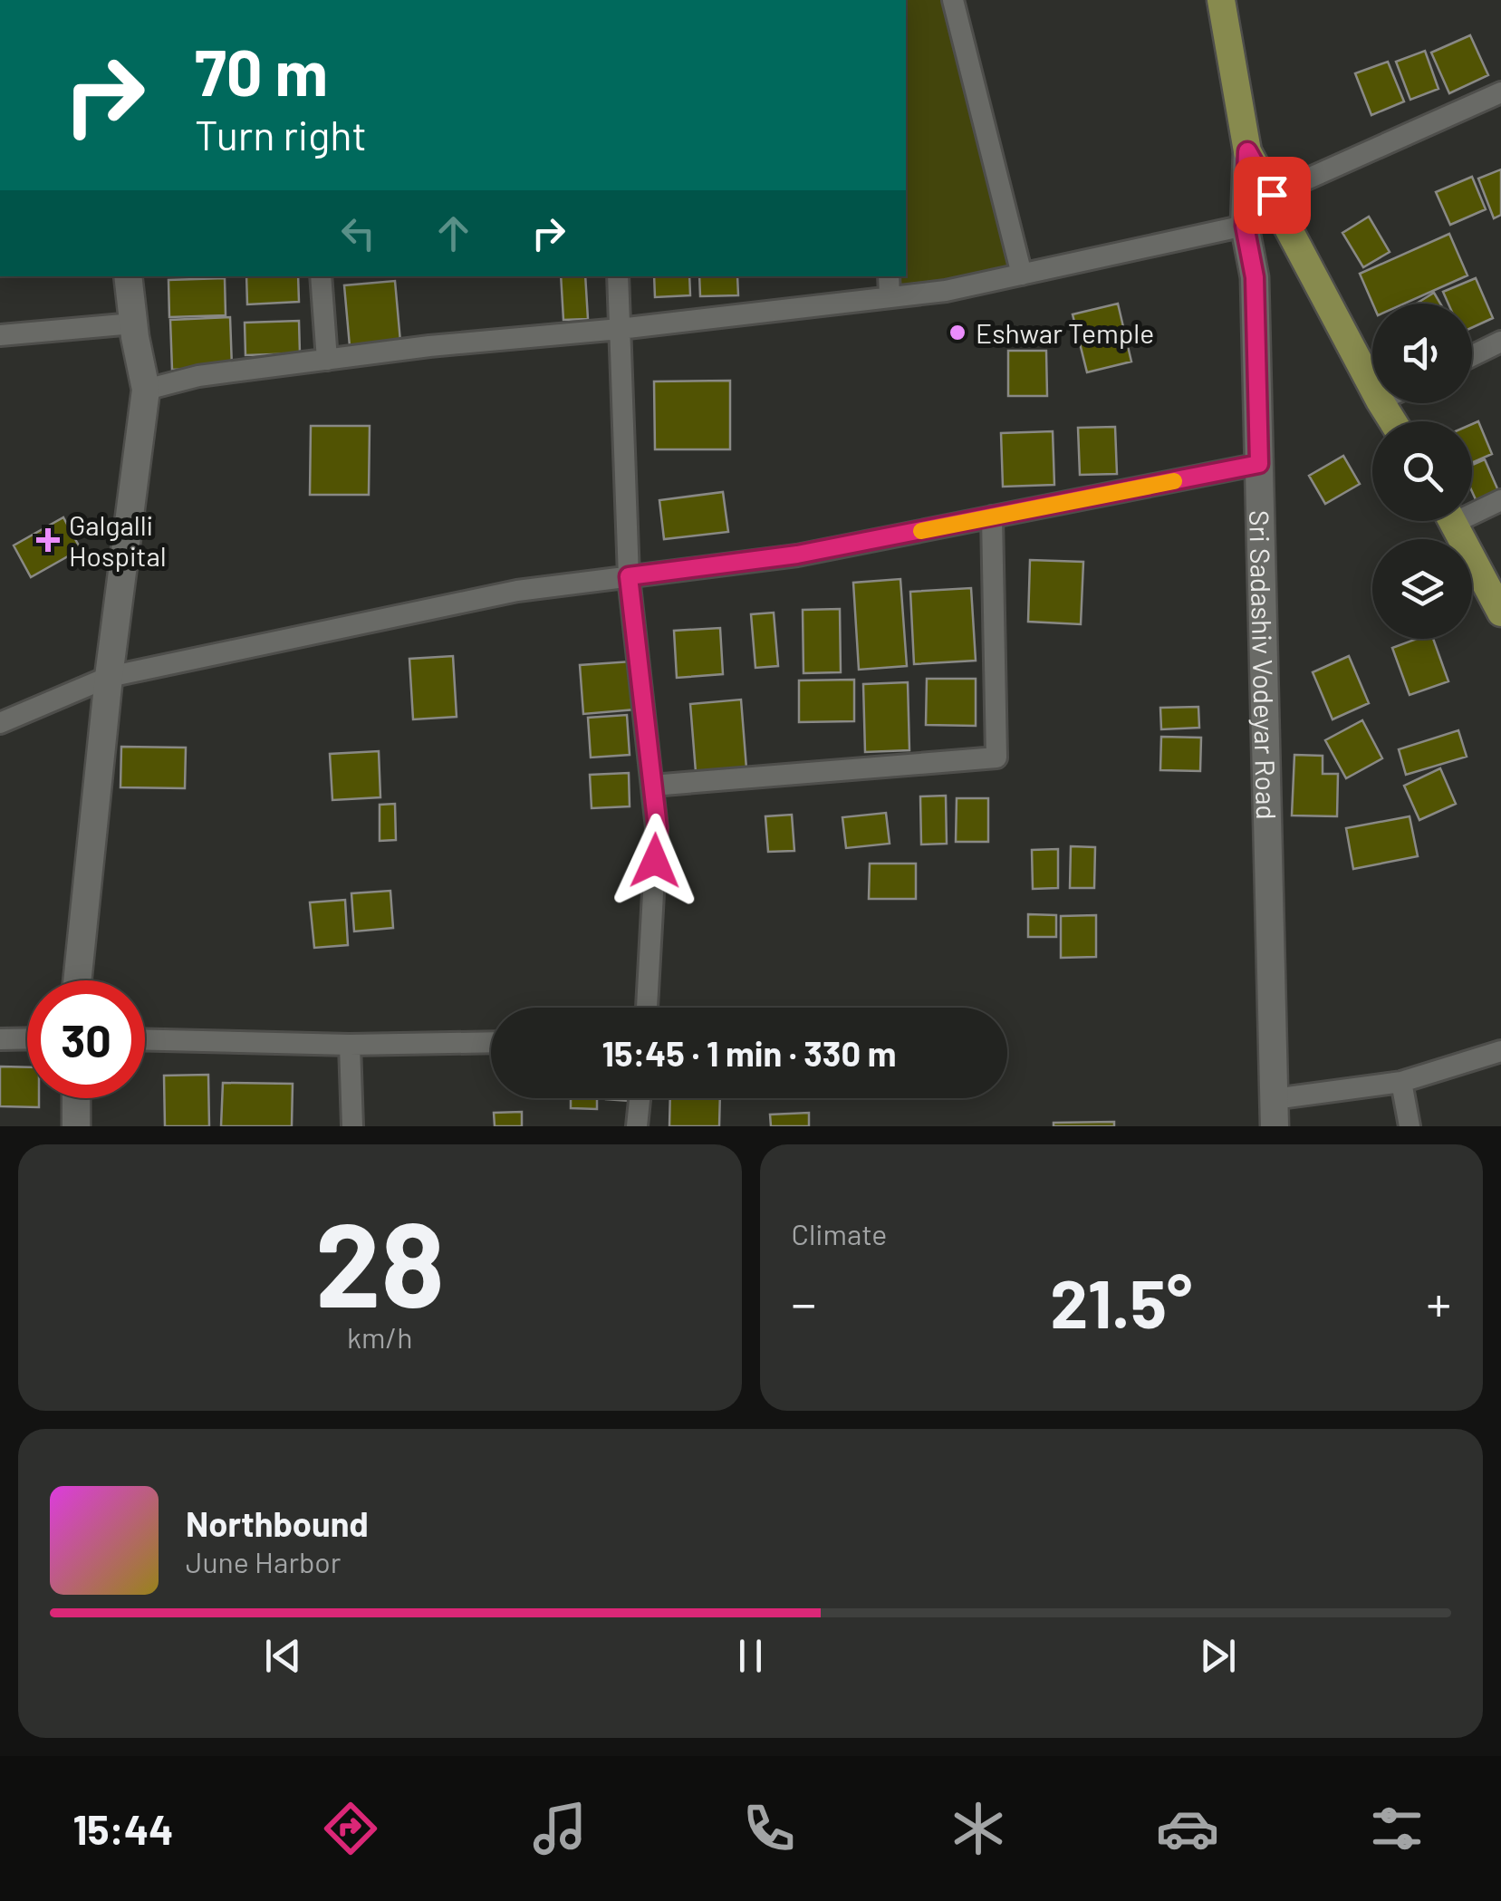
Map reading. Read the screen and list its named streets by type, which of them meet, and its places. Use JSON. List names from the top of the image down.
{
  "streets": {
    "main road": ["Sri Sadashiv Vodeyar Road"]
  },
  "places": {
    "other": ["Eshwar Temple"],
    "health": ["Galgalli Hospital"]
  },
  "page": {
    "turn": ["70 m", "Turn right"],
    "limit": "30",
    "trip": "15:45 · 1 min · 330 m",
    "tile": [
      ["28", "km/h"],
      "Climate"
    ],
    "heat": ["−", "21.5°", "+"],
    "song": ["Northbound", "June Harbor"],
    "tabs": "15:44"
  }
}
